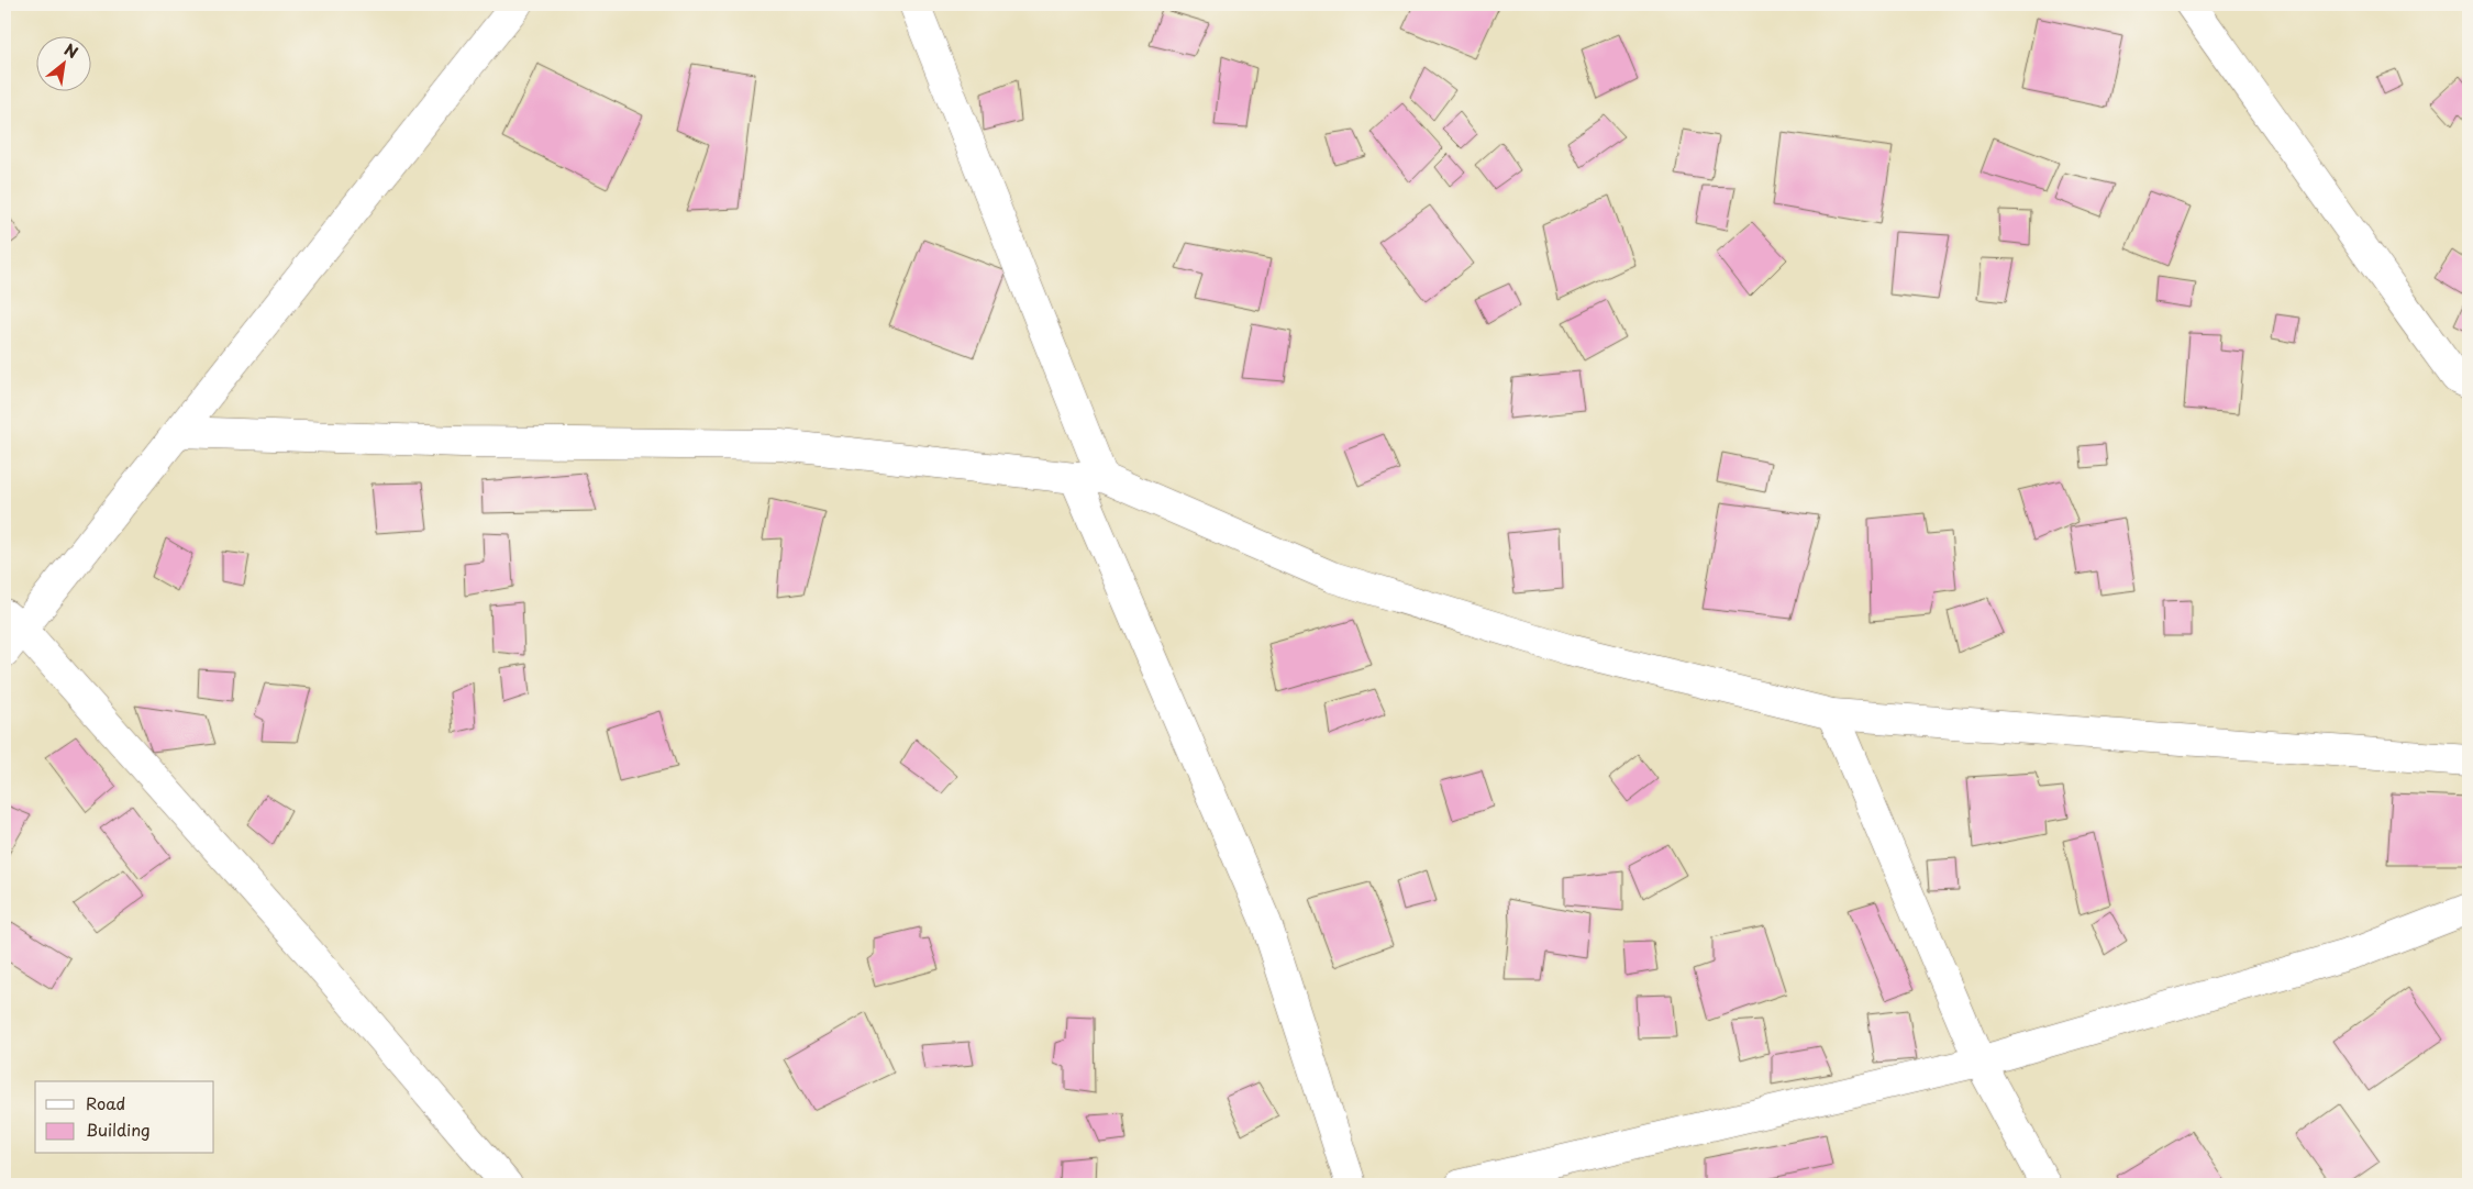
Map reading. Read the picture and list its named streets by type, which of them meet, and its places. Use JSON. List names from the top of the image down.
{
  "legend": ["Road", "Building"],
  "north": "top right"
}
